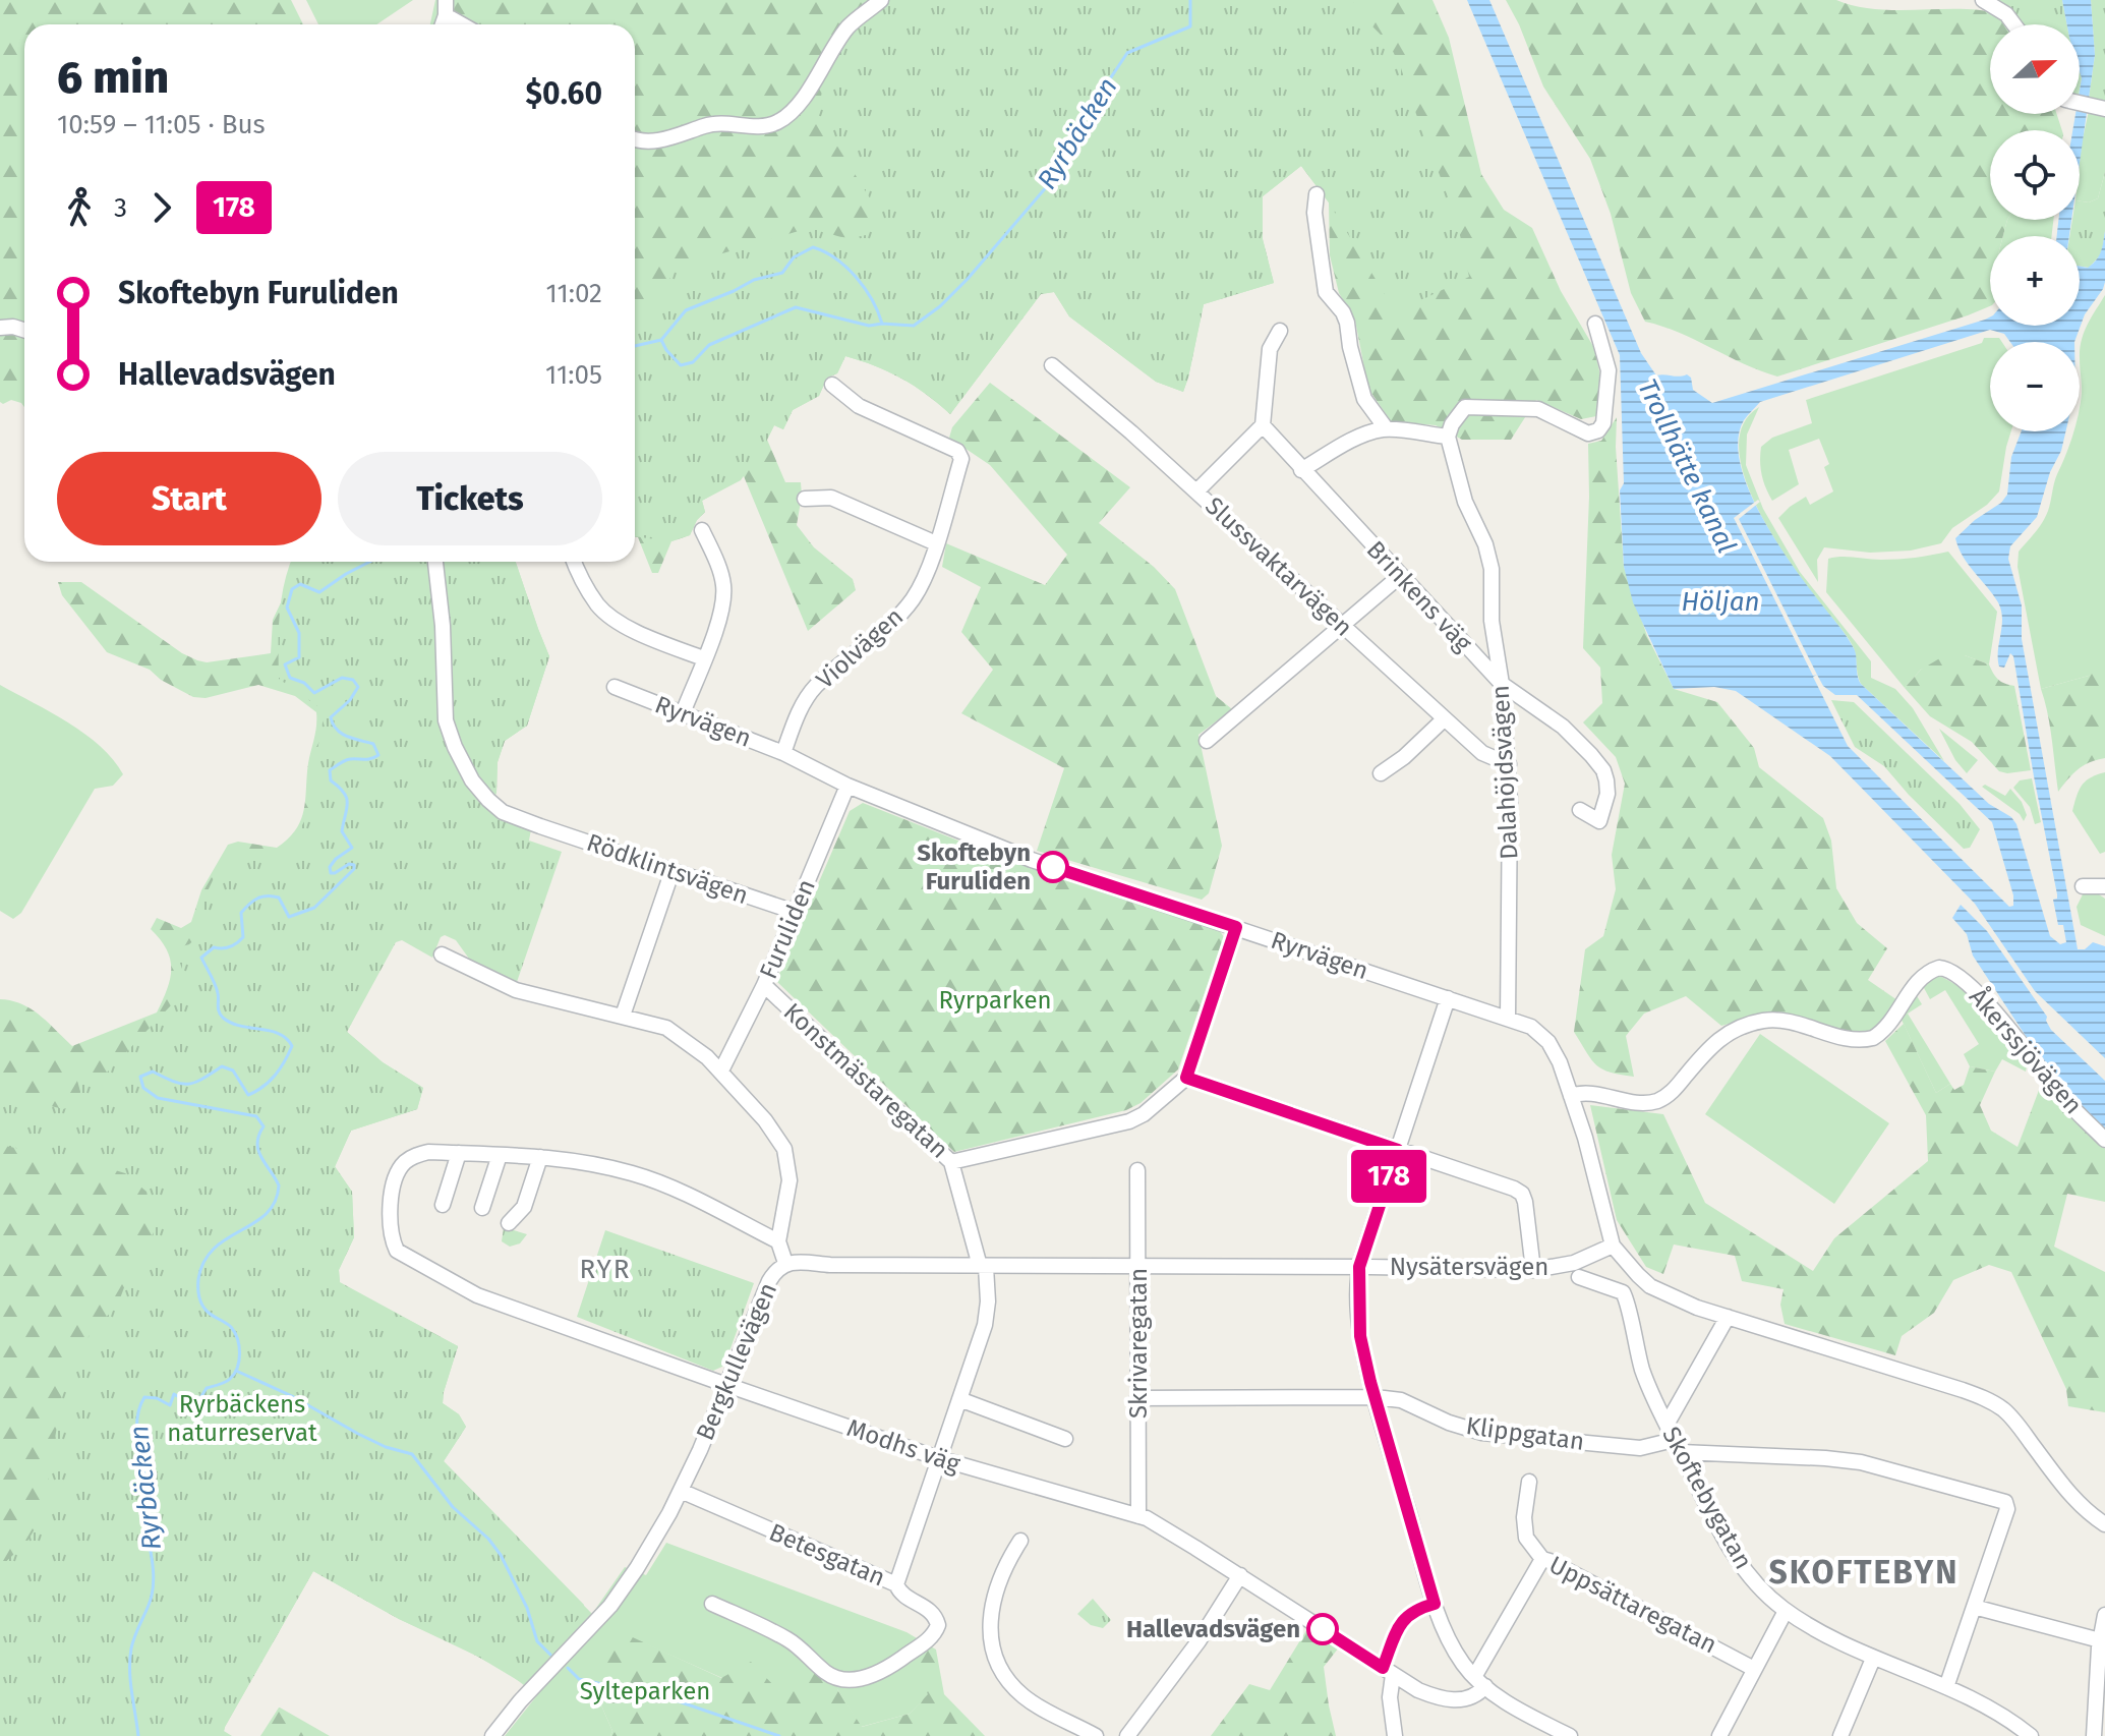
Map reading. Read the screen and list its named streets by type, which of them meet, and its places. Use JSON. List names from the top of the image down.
{
  "streets": {
    "street": [
      "Slussvaktarvägen",
      "Brinkens väg",
      "Violvägen",
      "Ryrvägen",
      "Dalahöjdsvägen",
      "Rödklintsvägen",
      "Furuliden",
      "Åkerssjövägen",
      "Konstmästaregatan",
      "Nysätersvägen",
      "Skrivaregatan",
      "Bergkullevägen",
      "Klippgatan",
      "Modhs väg",
      "Skoftebygatan",
      "Betesgatan",
      "Uppsättaregatan"
    ]
  },
  "crossings": [
    ["Slussvaktarvägen", "Dalahöjdsvägen"],
    ["Brinkens väg", "Dalahöjdsvägen"],
    ["Violvägen", "Ryrvägen"],
    ["Ryrvägen", "Dalahöjdsvägen"],
    ["Ryrvägen", "Furuliden"],
    ["Ryrvägen", "Åkerssjövägen"],
    ["Ryrvägen", "Nysätersvägen"],
    ["Rödklintsvägen", "Furuliden"],
    ["Furuliden", "Konstmästaregatan"],
    ["Furuliden", "Bergkullevägen"],
    ["Nysätersvägen", "Skrivaregatan"],
    ["Nysätersvägen", "Bergkullevägen"],
    ["Skrivaregatan", "Klippgatan"],
    ["Skrivaregatan", "Modhs väg"],
    ["Bergkullevägen", "Modhs väg"],
    ["Bergkullevägen", "Betesgatan"],
    ["Klippgatan", "Skoftebygatan"]
  ],
  "districts": ["RYR", "SKOFTEBYN"],
  "water": ["Ryrbäcken", "Trollhätte kanal", "Höljan"],
  "parks": ["Ryrparken", "Ryrbäckens naturreservat", "Sylteparken"],
  "places": ["Skoftebyn Furuliden", "Hallevadsvägen"],
  "lines": ["bus line 178"],
  "north": "right",
  "page": {
    "on_map": "178",
    "map_buttons": ["+", "−"],
    "heading": ["6 min", "10:59 – 11:05 · Bus", "$0.60"],
    "legs": ["3", "178"],
    "list": [
      {
        "name": "Skoftebyn Furuliden",
        "value": "11:02"
      },
      {
        "name": "Hallevadsvägen",
        "value": "11:05"
      }
    ],
    "buttons": ["Start", "Tickets"]
  }
}
